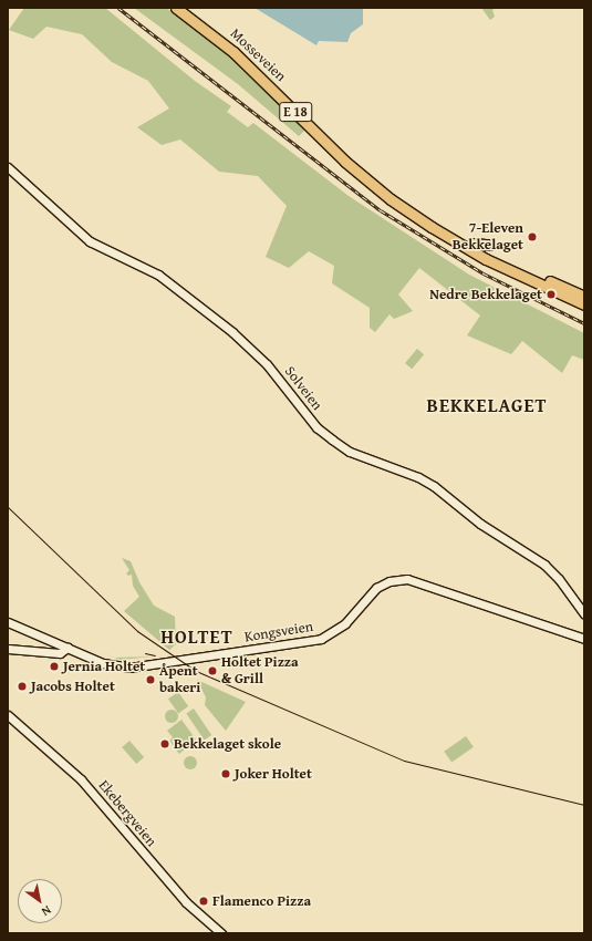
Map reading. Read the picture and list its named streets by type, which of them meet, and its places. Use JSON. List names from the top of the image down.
{
  "streets": {
    "highway": ["Mosseveien", "E 18"],
    "street": ["Solveien", "Kongsveien", "Ekebergveien"]
  },
  "crossings": [
    ["Mosseveien", "E 18"]
  ],
  "districts": ["BEKKELAGET", "HOLTET"],
  "places": [
    "7-Eleven Bekkelaget",
    "Nedre Bekkelaget",
    "Jernia Holtet",
    "Holtet Pizza & Grill",
    "Åpent bakeri",
    "Jacobs Holtet",
    "Bekkelaget skole",
    "Joker Holtet",
    "Flamenco Pizza"
  ],
  "north": "bottom right"
}
